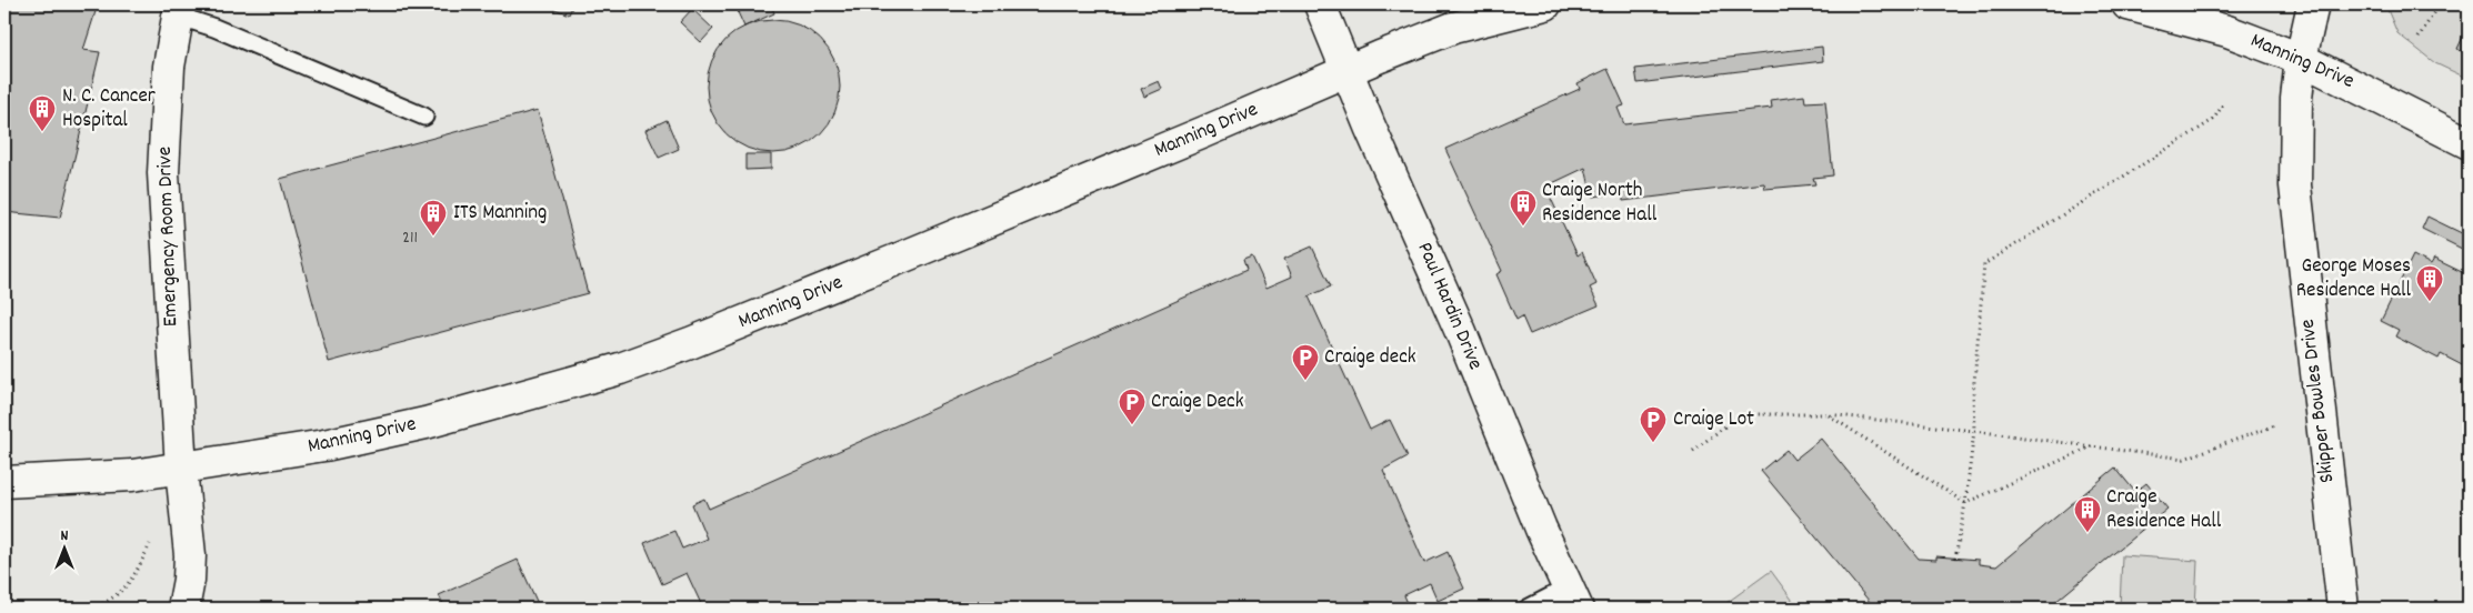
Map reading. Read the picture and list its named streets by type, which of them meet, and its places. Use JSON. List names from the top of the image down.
{
  "streets": {
    "street": [
      "Manning Drive",
      "Emergency Room Drive",
      "Paul Hardin Drive",
      "Skipper Bowles Drive"
    ]
  },
  "crossings": [
    ["Manning Drive", "Emergency Room Drive"],
    ["Manning Drive", "Paul Hardin Drive"],
    ["Manning Drive", "Skipper Bowles Drive"]
  ],
  "places": {
    "building": [
      "N. C. Cancer Hospital",
      "Craige North Residence Hall",
      "ITS Manning",
      "George Moses Residence Hall",
      "Craige Residence Hall"
    ],
    "parking": ["Craige deck", "Craige Deck", "Craige Lot"]
  },
  "house_numbers": ["211"],
  "north": "top"
}
